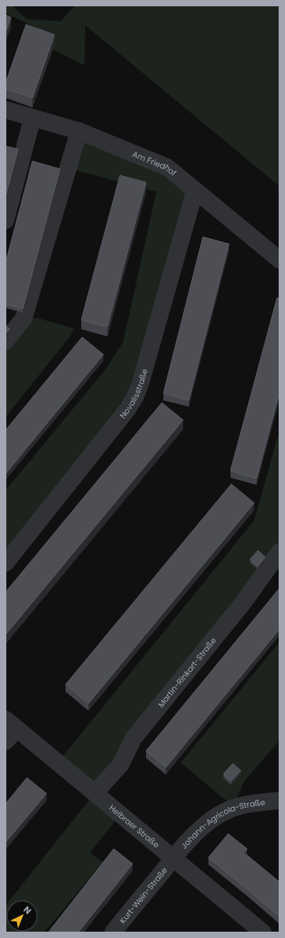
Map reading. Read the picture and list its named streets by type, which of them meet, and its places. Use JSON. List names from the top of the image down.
{
  "streets": {
    "street": [
      "Am Friedhof",
      "Novalisstraße",
      "Martin-Rinkart-Straße",
      "Helbraer Straße",
      "Johann-Agricola-Straße",
      "Kurt-Wein-Straße"
    ]
  },
  "crossings": [
    ["Am Friedhof", "Novalisstraße"],
    ["Martin-Rinkart-Straße", "Helbraer Straße"],
    ["Helbraer Straße", "Johann-Agricola-Straße"],
    ["Helbraer Straße", "Kurt-Wein-Straße"],
    ["Johann-Agricola-Straße", "Kurt-Wein-Straße"]
  ],
  "north": "top right"
}
